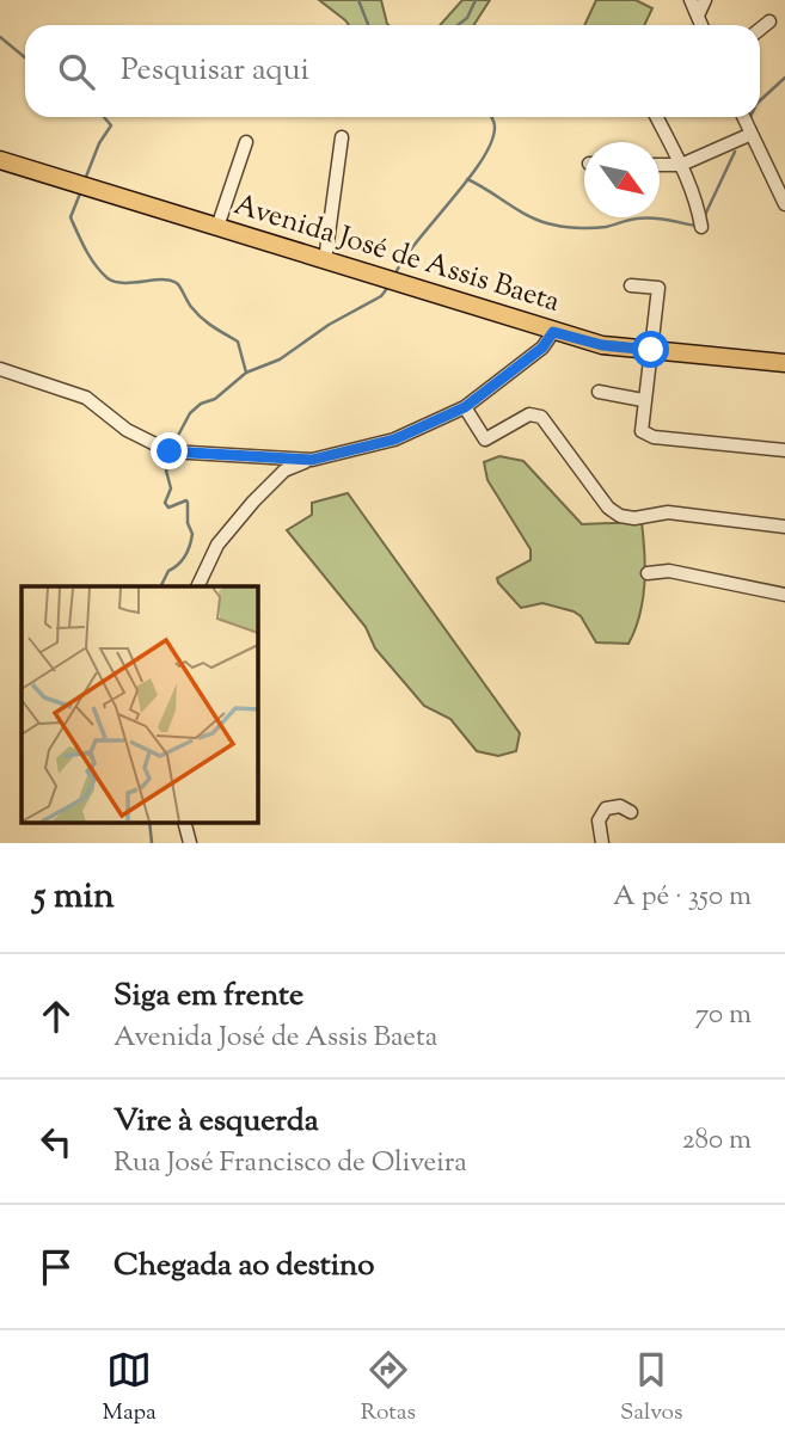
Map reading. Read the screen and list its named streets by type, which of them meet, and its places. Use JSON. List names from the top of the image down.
{
  "streets": {
    "main road": ["Avenida José de Assis Baeta"]
  },
  "north": "bottom right",
  "page": {
    "search": "Pesquisar aqui",
    "heading": ["5 min", "A pé · 350 m"],
    "list": [
      ["Siga em frente", "Avenida José de Assis Baeta", "70 m"],
      ["Vire à esquerda", "Rua José Francisco de Oliveira", "280 m"],
      "Chegada ao destino"
    ],
    "nav": ["Mapa", "Rotas", "Salvos"]
  }
}
